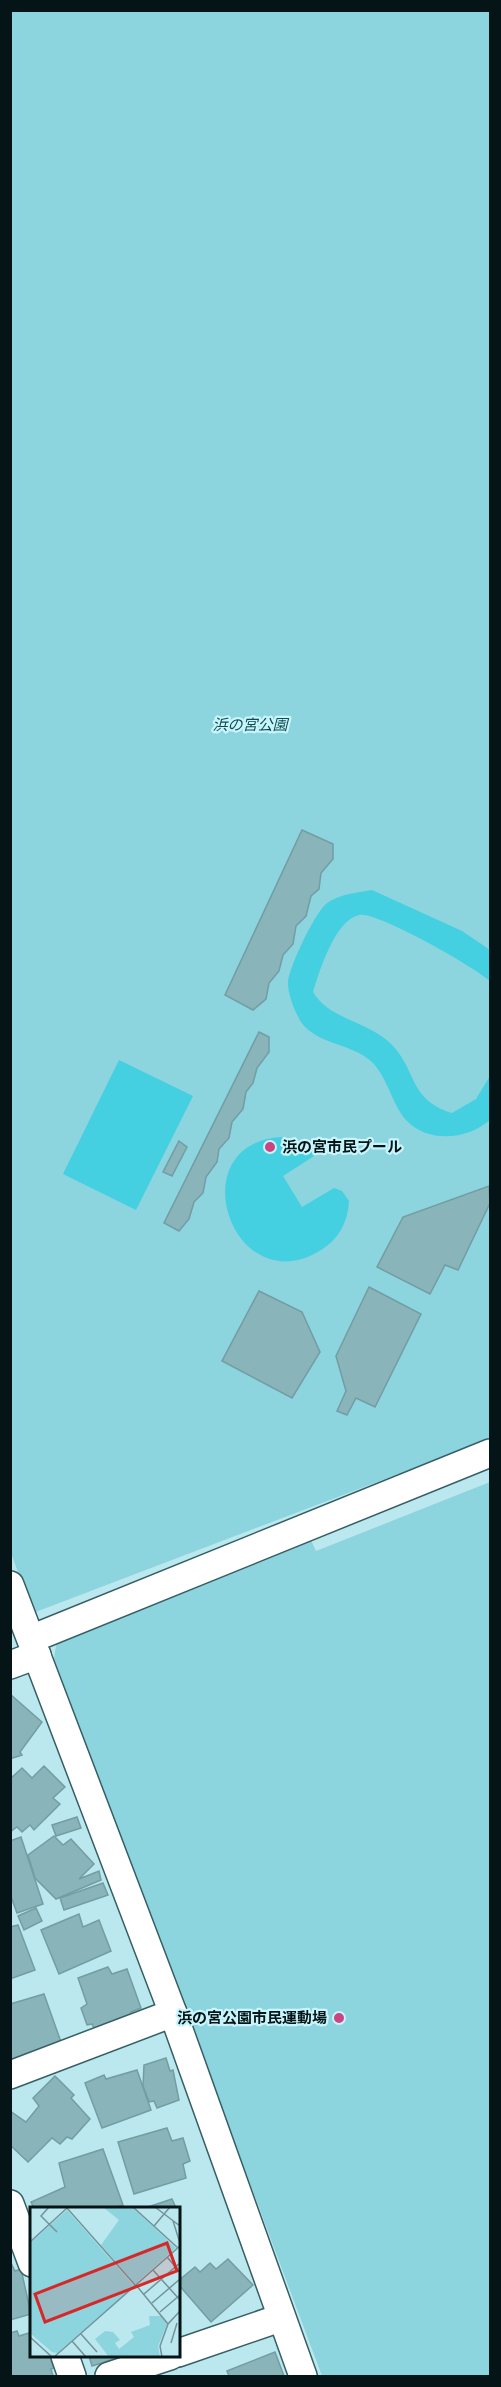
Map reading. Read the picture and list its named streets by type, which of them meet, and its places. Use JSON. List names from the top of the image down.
{
  "parks": ["浜の宮公園"],
  "places": ["浜の宮市民プール", "浜の宮公園市民運動場"]
}
